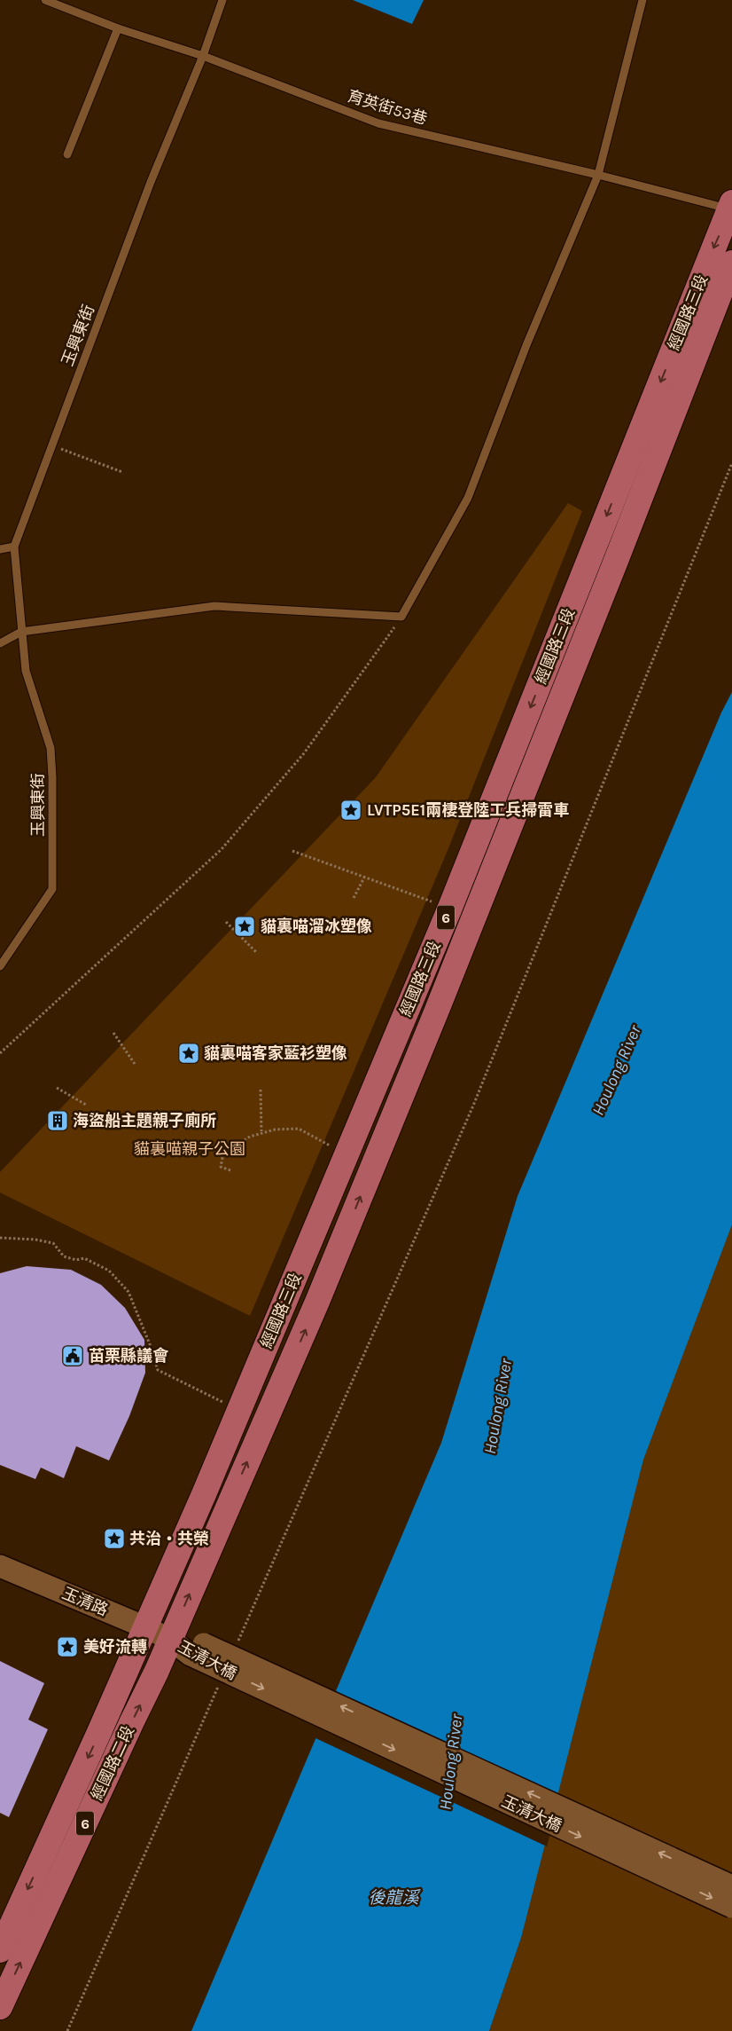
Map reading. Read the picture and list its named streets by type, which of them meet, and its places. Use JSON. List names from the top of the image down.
{
  "streets": {
    "main road": ["經國路三段", "6", "經國路二段"],
    "street": ["玉清路", "玉清大橋"],
    "lane": ["育英街53巷", "玉興東街"]
  },
  "crossings": [
    ["育英街53巷", "經國路三段"],
    ["育英街53巷", "玉興東街"],
    ["經國路三段", "玉清路"],
    ["經國路三段", "玉清大橋"],
    ["經國路三段", "經國路二段"],
    ["玉清路", "玉清大橋"],
    ["玉清路", "經國路二段"],
    ["玉清大橋", "經國路二段"]
  ],
  "water": ["Houlong River", "後龍溪"],
  "parks": ["貓裏喵親子公園"],
  "places": {
    "place": [
      "LVTP5E1兩棲登陸工兵掃雷車",
      "貓裏喵溜冰塑像",
      "貓裏喵客家藍衫塑像",
      "共治‧共榮",
      "美好流轉"
    ],
    "building": ["海盜船主題親子廁所"],
    "public building": ["苗栗縣議會"]
  }
}
